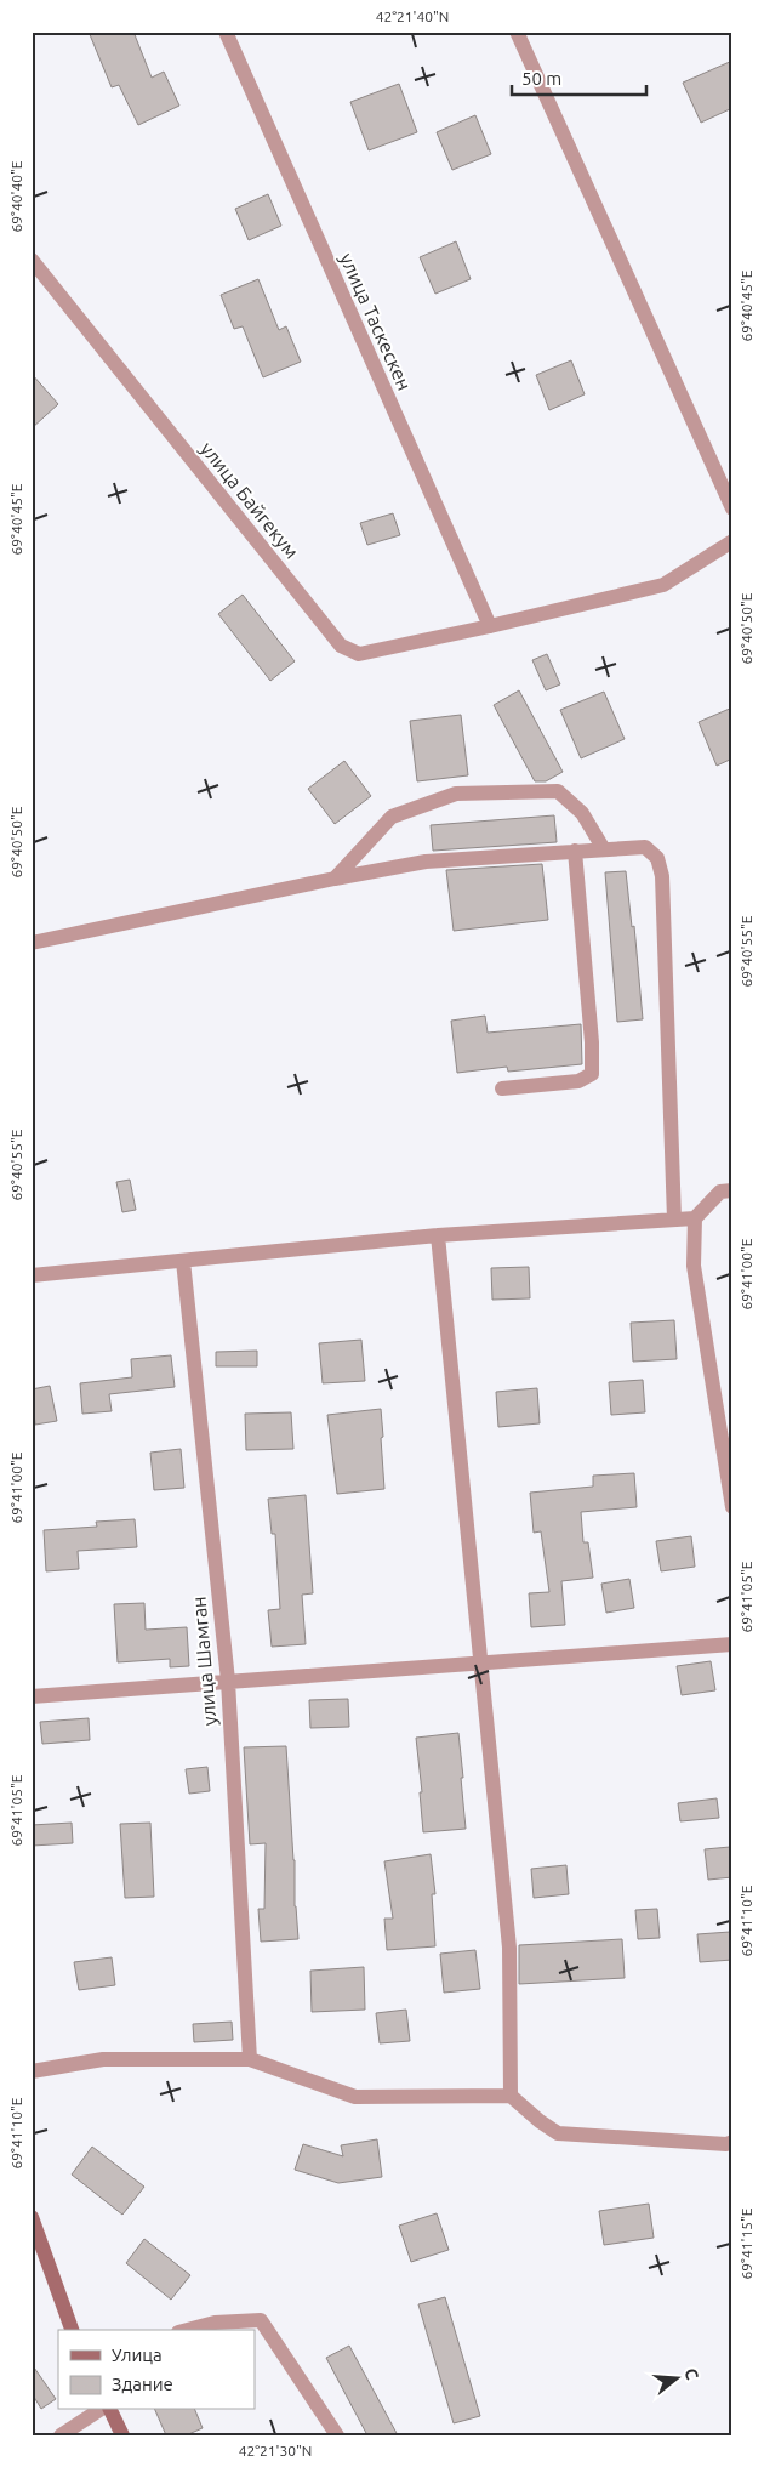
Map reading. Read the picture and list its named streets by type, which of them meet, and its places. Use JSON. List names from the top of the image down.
{
  "streets": {
    "street": ["улица Таскескен", "улица Байгекум", "улица Шамган"]
  },
  "crossings": [
    ["улица Таскескен", "улица Байгекум"]
  ],
  "legend": ["Улица", "Здание"],
  "scale_bar": "50 m",
  "north": "right",
  "coordinates": [
    "42°21'40\"N",
    "69°40'40\"E",
    "69°40'45\"E",
    "69°40'50\"E",
    "69°40'55\"E",
    "69°41'00\"E",
    "69°41'05\"E",
    "69°41'10\"E",
    "69°41'15\"E",
    "42°21'30\"N"
  ]
}
